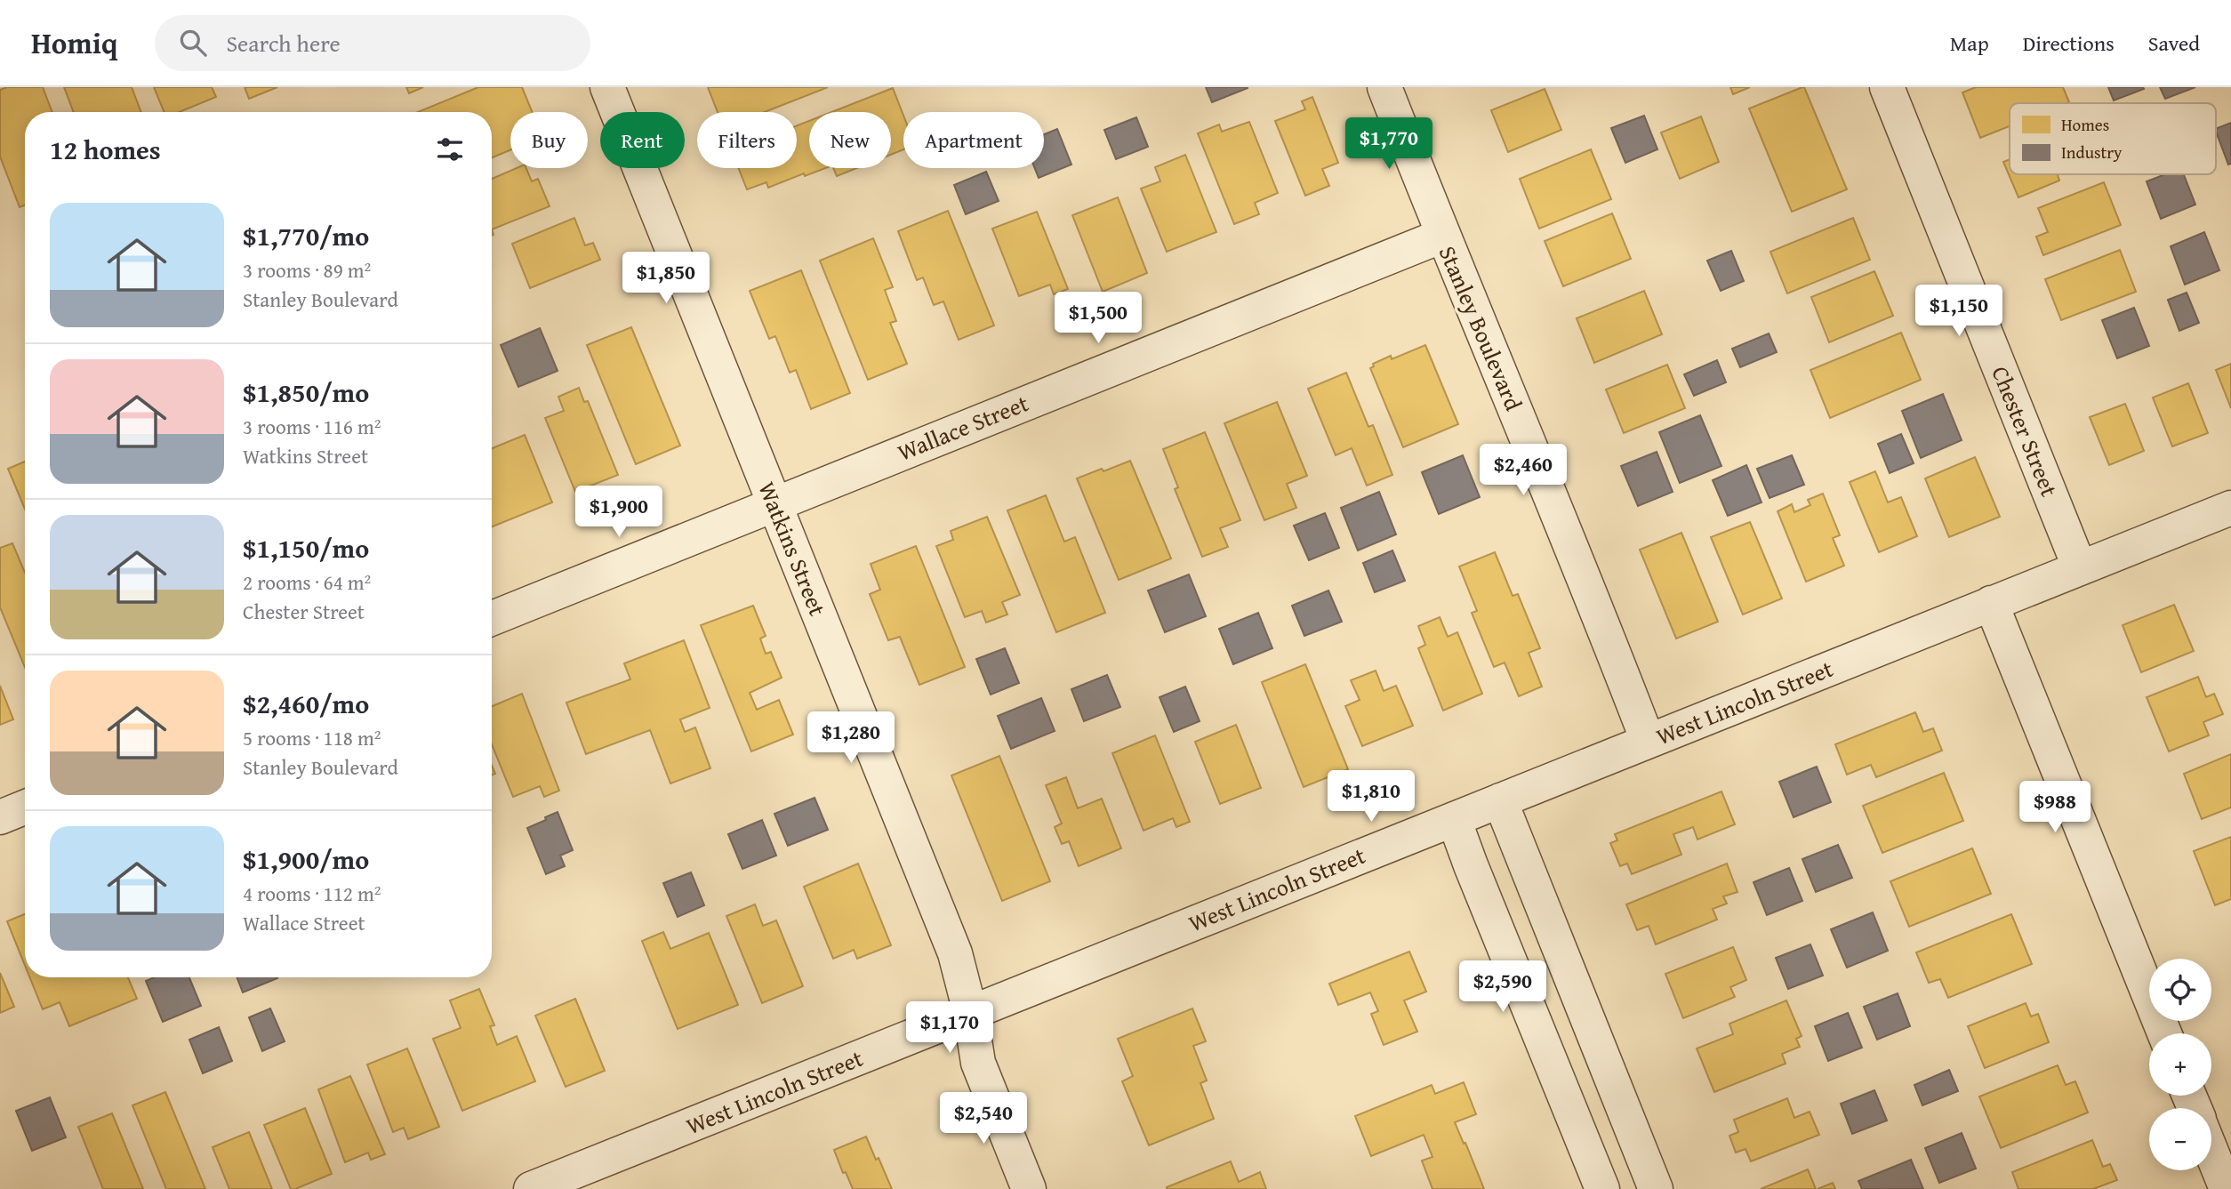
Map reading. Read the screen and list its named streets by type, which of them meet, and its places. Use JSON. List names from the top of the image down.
{
  "streets": {
    "street": [
      "Stanley Boulevard",
      "Wallace Street",
      "Chester Street",
      "Watkins Street",
      "West Lincoln Street"
    ]
  },
  "crossings": [
    ["Stanley Boulevard", "Wallace Street"],
    ["Stanley Boulevard", "West Lincoln Street"],
    ["Wallace Street", "Watkins Street"],
    ["Chester Street", "West Lincoln Street"],
    ["Watkins Street", "West Lincoln Street"]
  ],
  "legend": ["Homes", "Industry"],
  "page": {
    "header": "Homiq",
    "search": "Search here",
    "nav": ["Map", "Directions", "Saved"],
    "chip": [
      "Buy",
      "Rent",
      "Filters",
      "New",
      "Apartment"
    ],
    "heading": "12 homes",
    "price": [
      "$1,770",
      "$1,850",
      "$1,150",
      "$1,500",
      "$2,460",
      "$1,900",
      "$1,280",
      "$1,810",
      "$988",
      "$2,590",
      "$1,170",
      "$2,540"
    ],
    "list": [
      {
        "name": "$1,770/mo",
        "note": "3 rooms · 89 m² · Stanley Boulevard"
      },
      {
        "name": "$1,850/mo",
        "note": "3 rooms · 116 m² · Watkins Street"
      },
      {
        "name": "$1,150/mo",
        "note": "2 rooms · 64 m² · Chester Street"
      },
      {
        "name": "$2,460/mo",
        "note": "5 rooms · 118 m² · Stanley Boulevard"
      },
      {
        "name": "$1,900/mo",
        "note": "4 rooms · 112 m² · Wallace Street"
      }
    ],
    "map_buttons": ["+", "−"]
  }
}
